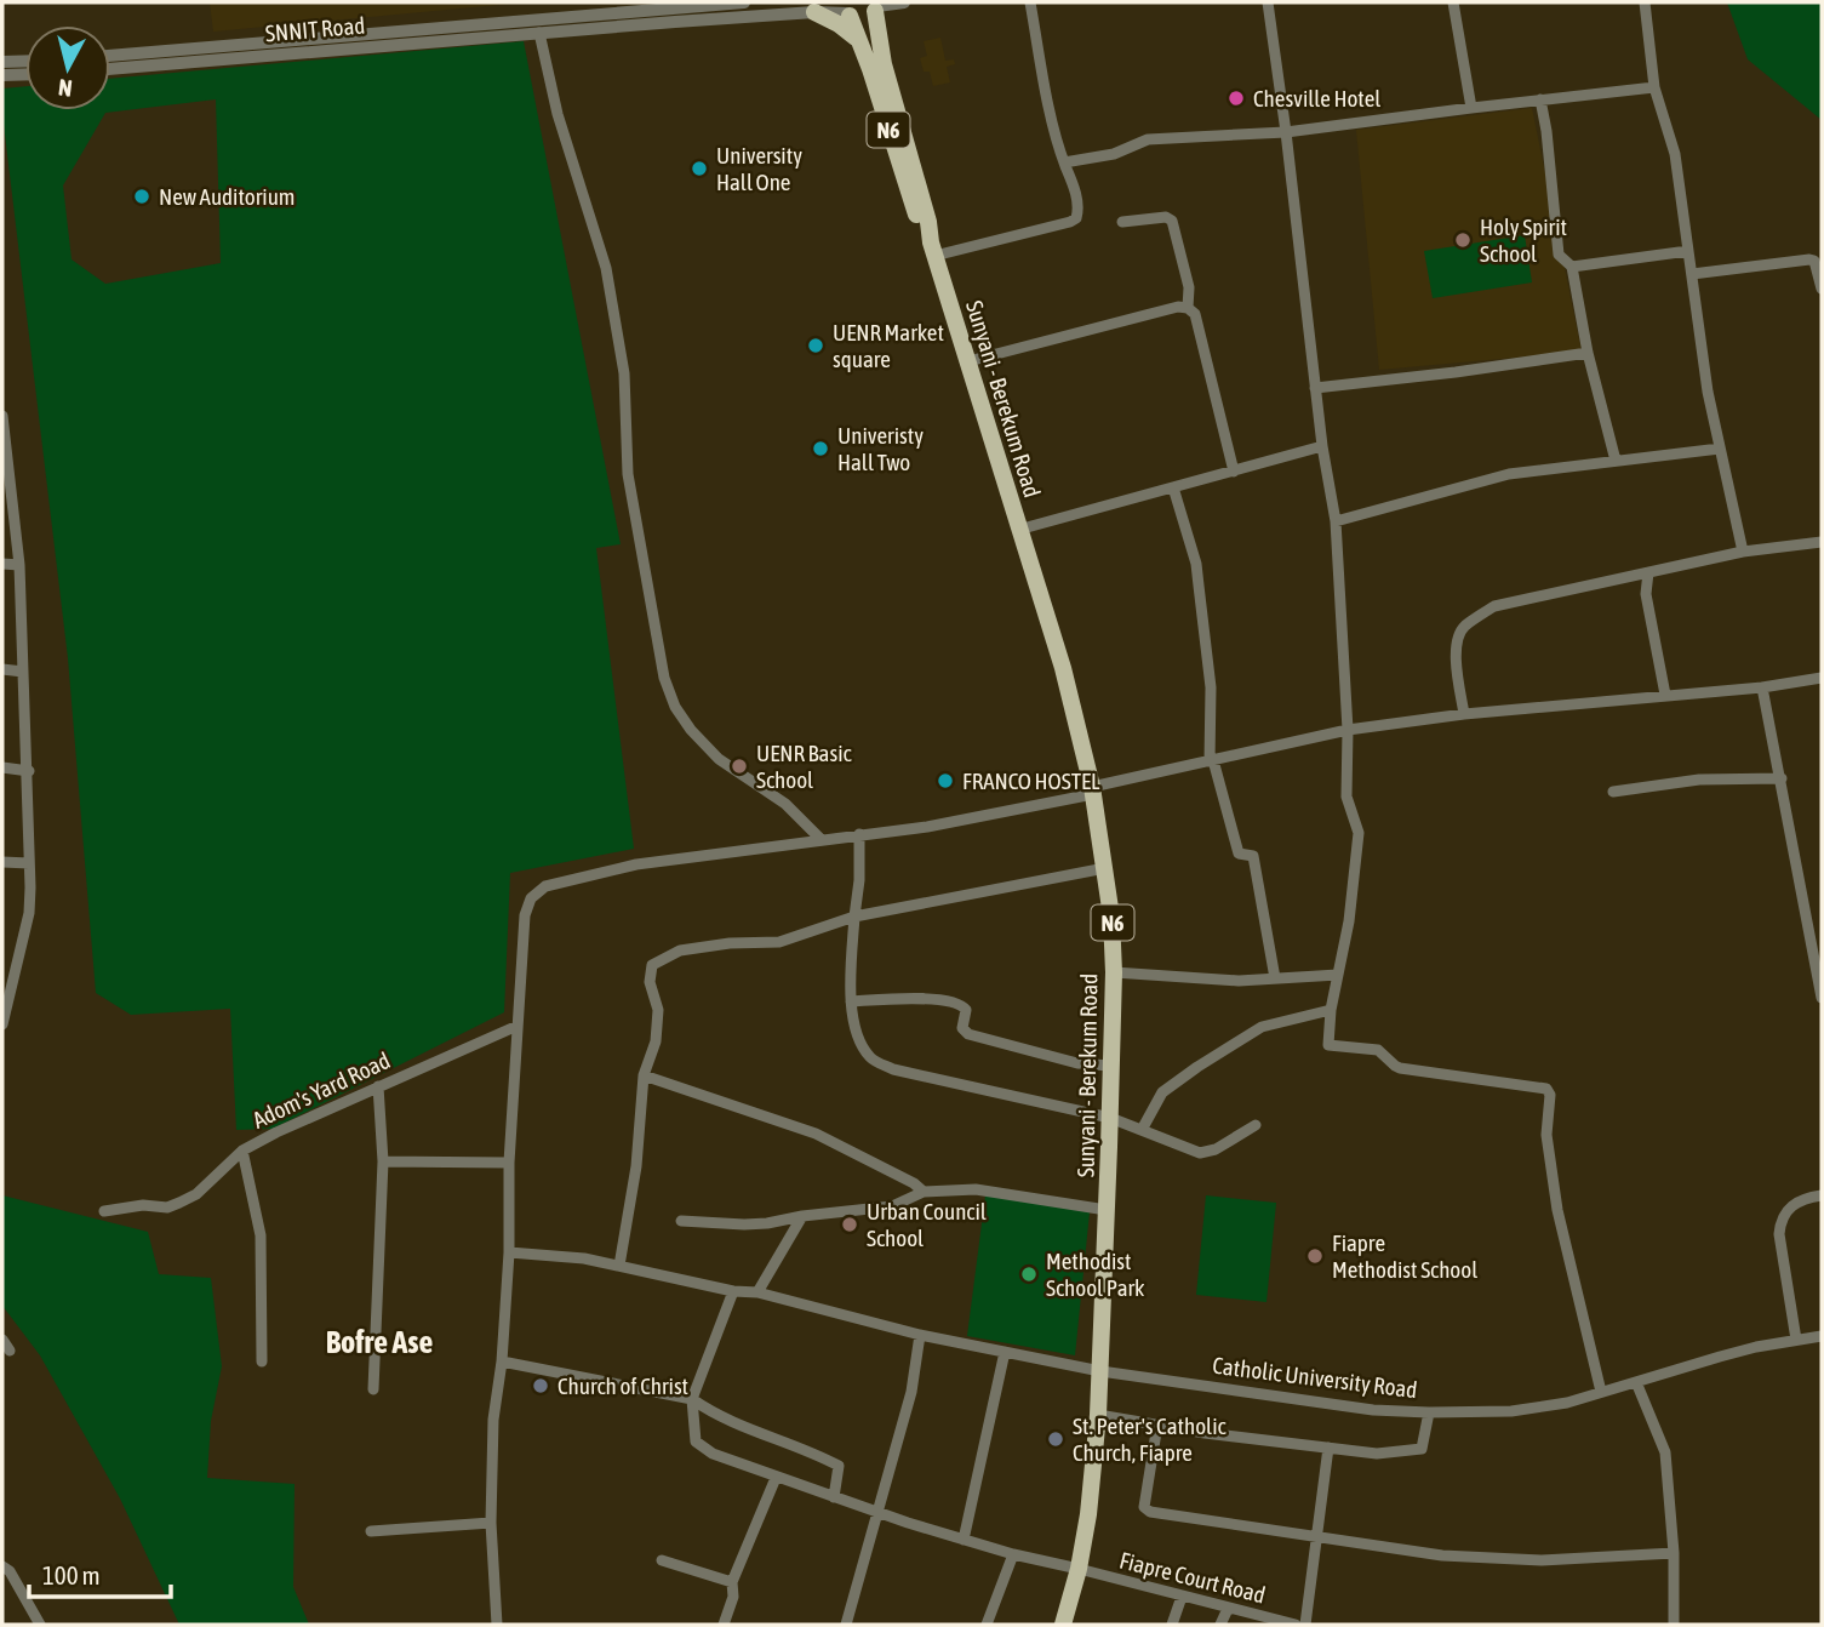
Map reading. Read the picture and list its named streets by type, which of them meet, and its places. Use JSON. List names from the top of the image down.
{
  "streets": {
    "main road": ["N6", "Sunyani - Berekum Road"],
    "street": [
      "SNNIT Road",
      "Adom's Yard Road",
      "Catholic University Road",
      "Fiapre Court Road"
    ]
  },
  "crossings": [
    ["SNNIT Road", "Sunyani - Berekum Road"],
    ["Sunyani - Berekum Road", "Catholic University Road"],
    ["Sunyani - Berekum Road", "Fiapre Court Road"]
  ],
  "districts": ["Bofre Ase"],
  "places": [
    "Chesville Hotel",
    "University Hall One",
    "New Auditorium",
    "Holy Spirit School",
    "UENR Market square",
    "Univeristy Hall Two",
    "UENR Basic School",
    "FRANCO HOSTEL",
    "Urban Council School",
    "Fiapre Methodist School",
    "Methodist School Park",
    "Church of Christ",
    "St. Peter's Catholic Church, Fiapre"
  ],
  "scale_bar": "100 m",
  "north": "bottom"
}
